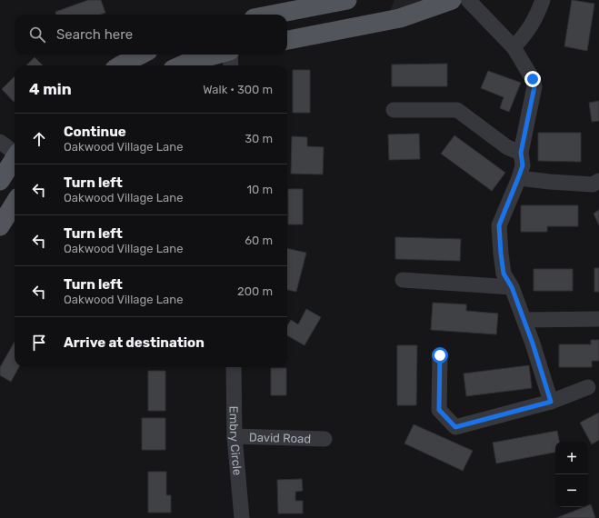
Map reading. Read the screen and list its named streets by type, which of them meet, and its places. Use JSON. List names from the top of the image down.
{
  "streets": {
    "street": ["David Road", "Embry Circle"]
  },
  "crossings": [
    ["David Road", "Embry Circle"]
  ],
  "page": {
    "search": "Search here",
    "heading": ["4 min", "Walk · 300 m"],
    "list": [
      ["Continue", "Oakwood Village Lane", "30 m"],
      ["Turn left", "Oakwood Village Lane", "10 m"],
      ["Turn left", "Oakwood Village Lane", "60 m"],
      ["Turn left", "Oakwood Village Lane", "200 m"],
      "Arrive at destination"
    ],
    "map_buttons": ["+", "−"]
  }
}
